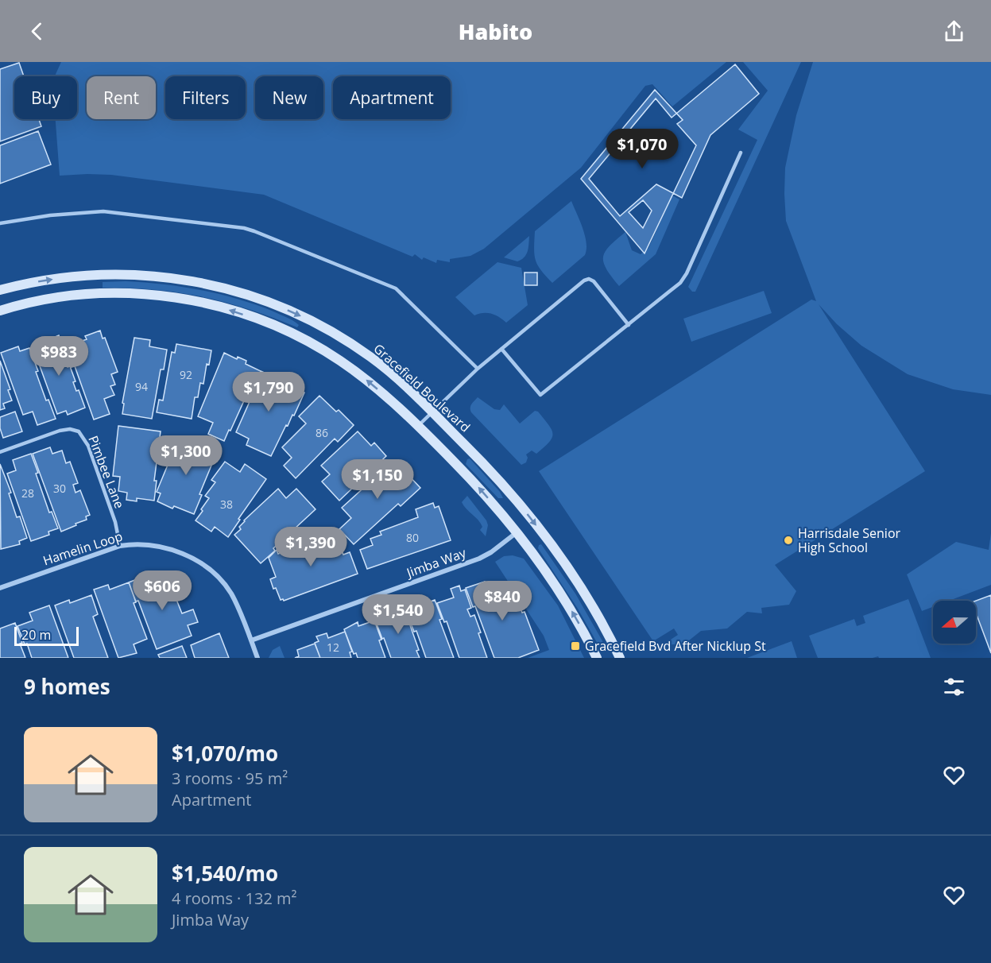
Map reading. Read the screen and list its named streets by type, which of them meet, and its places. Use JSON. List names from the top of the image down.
{
  "streets": {
    "street": ["Gracefield Boulevard", "Hamelin Loop", "Jimba Way"],
    "lane": ["Pimbee Lane"]
  },
  "crossings": [
    ["Pimbee Lane", "Hamelin Loop"],
    ["Hamelin Loop", "Jimba Way"]
  ],
  "places": {
    "other": ["Harrisdale Senior High School"],
    "transit": ["Gracefield Bvd After Nicklup St"]
  },
  "house_numbers": [
    "92",
    "94",
    "86",
    "30",
    "28",
    "38",
    "80",
    "12"
  ],
  "scale_bar": "20 m",
  "north": "left",
  "page": {
    "header": "Habito",
    "chip": [
      "Buy",
      "Rent",
      "Filters",
      "New",
      "Apartment"
    ],
    "price": [
      "$1,070",
      "$983",
      "$1,790",
      "$1,300",
      "$1,150",
      "$1,390",
      "$606",
      "$840",
      "$1,540"
    ],
    "scale": "20 m",
    "heading": "9 homes",
    "list": [
      {
        "name": "$1,070/mo",
        "note": "3 rooms · 95 m² · Apartment"
      },
      {
        "name": "$1,540/mo",
        "note": "4 rooms · 132 m² · Jimba Way"
      }
    ]
  }
}
